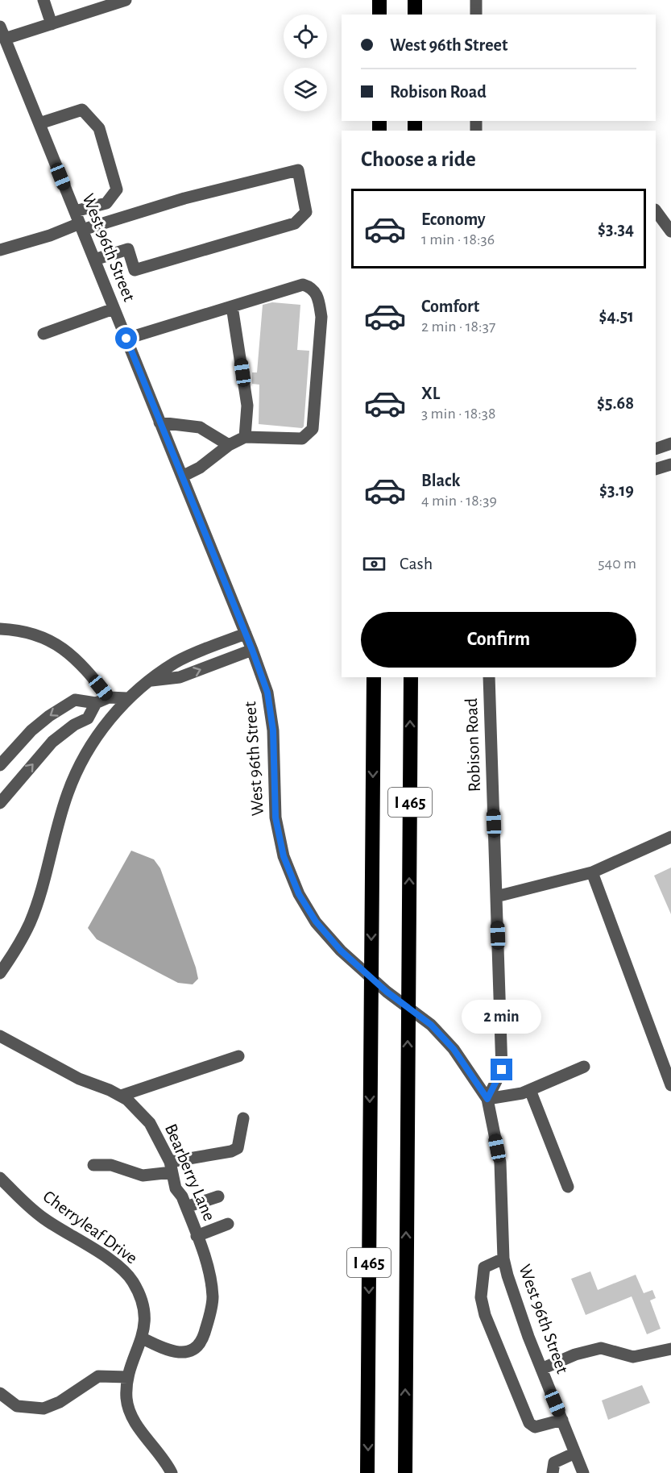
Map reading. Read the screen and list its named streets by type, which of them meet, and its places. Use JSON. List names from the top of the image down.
{
  "streets": {
    "highway": ["I 465"],
    "street": [
      "West 96th Street",
      "Robison Road",
      "Bearberry Lane",
      "Cherryleaf Drive"
    ]
  },
  "crossings": [
    ["West 96th Street", "Robison Road"],
    ["Bearberry Lane", "Cherryleaf Drive"]
  ],
  "page": {
    "banner": ["West 96th Street", "Robison Road"],
    "heading": "Choose a ride",
    "list": [
      {
        "name": "Economy",
        "note": "1 min · 18:36",
        "value": "$3.34"
      },
      {
        "name": "Comfort",
        "note": "2 min · 18:37",
        "value": "$4.51"
      },
      {
        "name": "XL",
        "note": "3 min · 18:38",
        "value": "$5.68"
      },
      {
        "name": "Black",
        "note": "4 min · 18:39",
        "value": "$3.19"
      }
    ],
    "pay": ["Cash", "540 m"],
    "buttons": "Confirm",
    "bubble": "2 min"
  }
}
